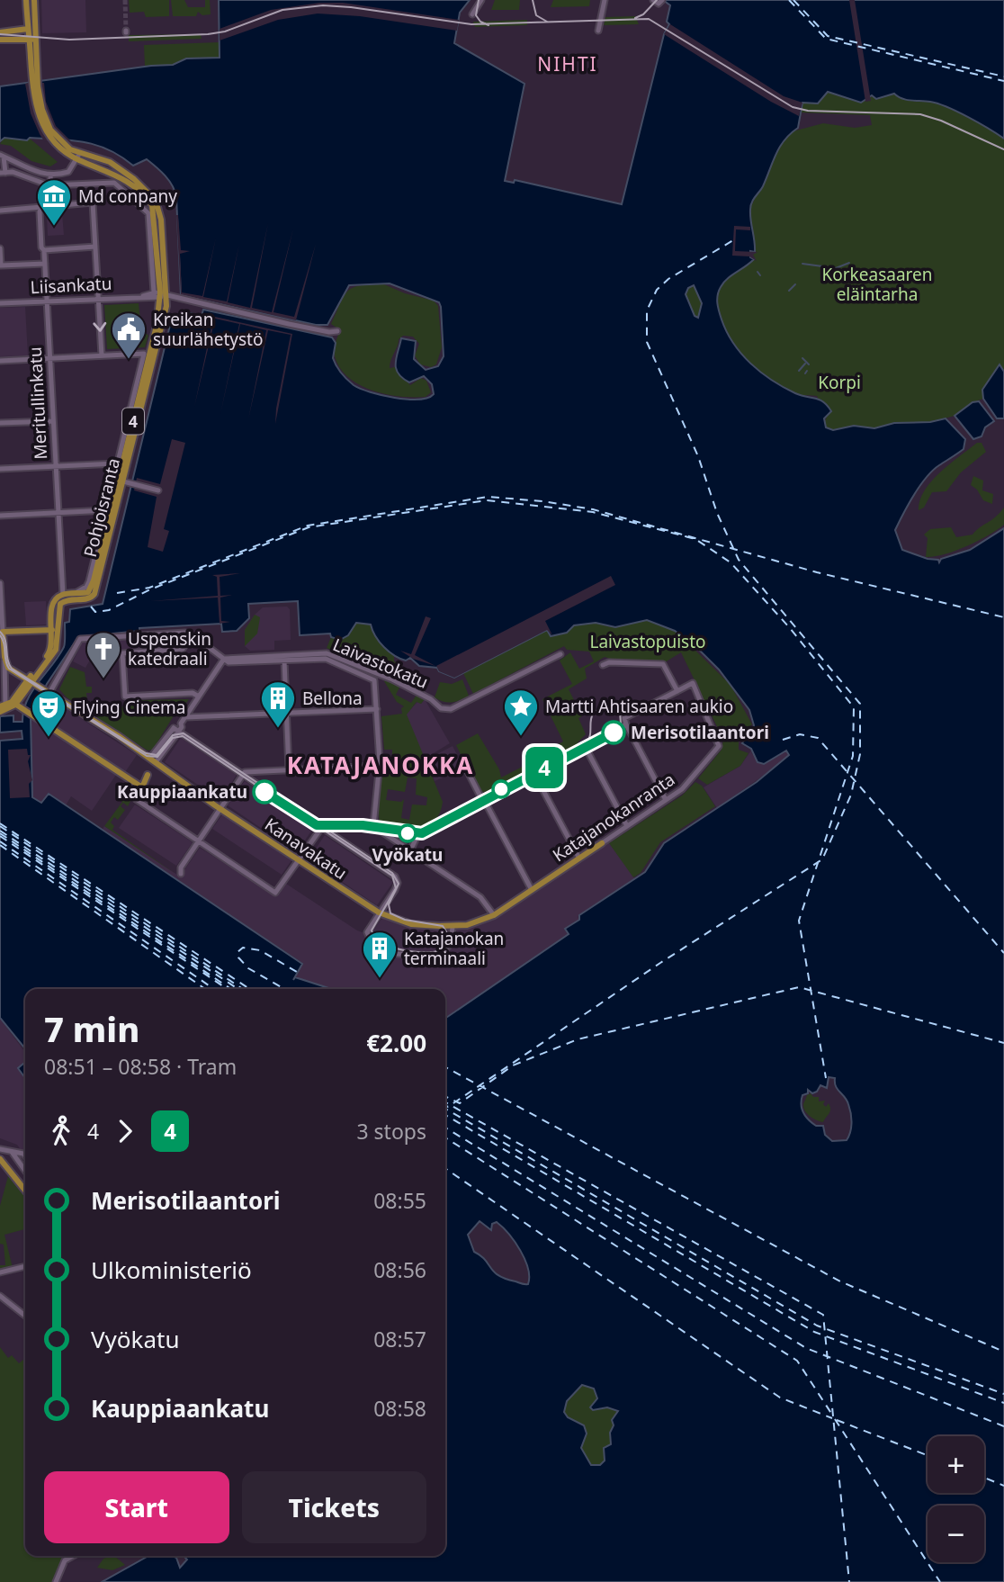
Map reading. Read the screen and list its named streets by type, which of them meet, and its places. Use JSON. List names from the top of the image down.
{
  "streets": {
    "main road": [
      "4",
      "Pohjoisranta",
      "Katajanokanranta",
      "Kanavakatu"
    ],
    "street": ["Liisankatu", "Meritullinkatu", "Laivastokatu"]
  },
  "crossings": [
    ["Liisankatu", "Meritullinkatu"],
    ["Liisankatu", "Pohjoisranta"],
    ["Katajanokanranta", "Kanavakatu"]
  ],
  "districts": ["NIHTI", "KATAJANOKKA"],
  "parks": ["Korkeasaaren eläintarha", "Korpi", "Laivastopuisto"],
  "places": {
    "museum": ["Md conpany"],
    "public building": ["Kreikan suurlähetystö"],
    "church": ["Uspenskin katedraali"],
    "building": ["Bellona", "Katajanokan terminaali"],
    "other": ["Merisotilaantori", "Kauppiaankatu", "Vyökatu"],
    "place": ["Martti Ahtisaaren aukio"],
    "theatre": ["Flying Cinema"]
  },
  "lines": ["tram line 4"],
  "page": {
    "on_map": "4",
    "heading": ["7 min", "08:51 – 08:58 · Tram", "€2.00"],
    "legs": ["4", "4", "3 stops"],
    "list": [
      {
        "name": "Merisotilaantori",
        "value": "08:55"
      },
      {
        "name": "Ulkoministeriö",
        "value": "08:56"
      },
      {
        "name": "Vyökatu",
        "value": "08:57"
      },
      {
        "name": "Kauppiaankatu",
        "value": "08:58"
      }
    ],
    "map_buttons": ["+", "−"],
    "buttons": ["Start", "Tickets"]
  }
}
